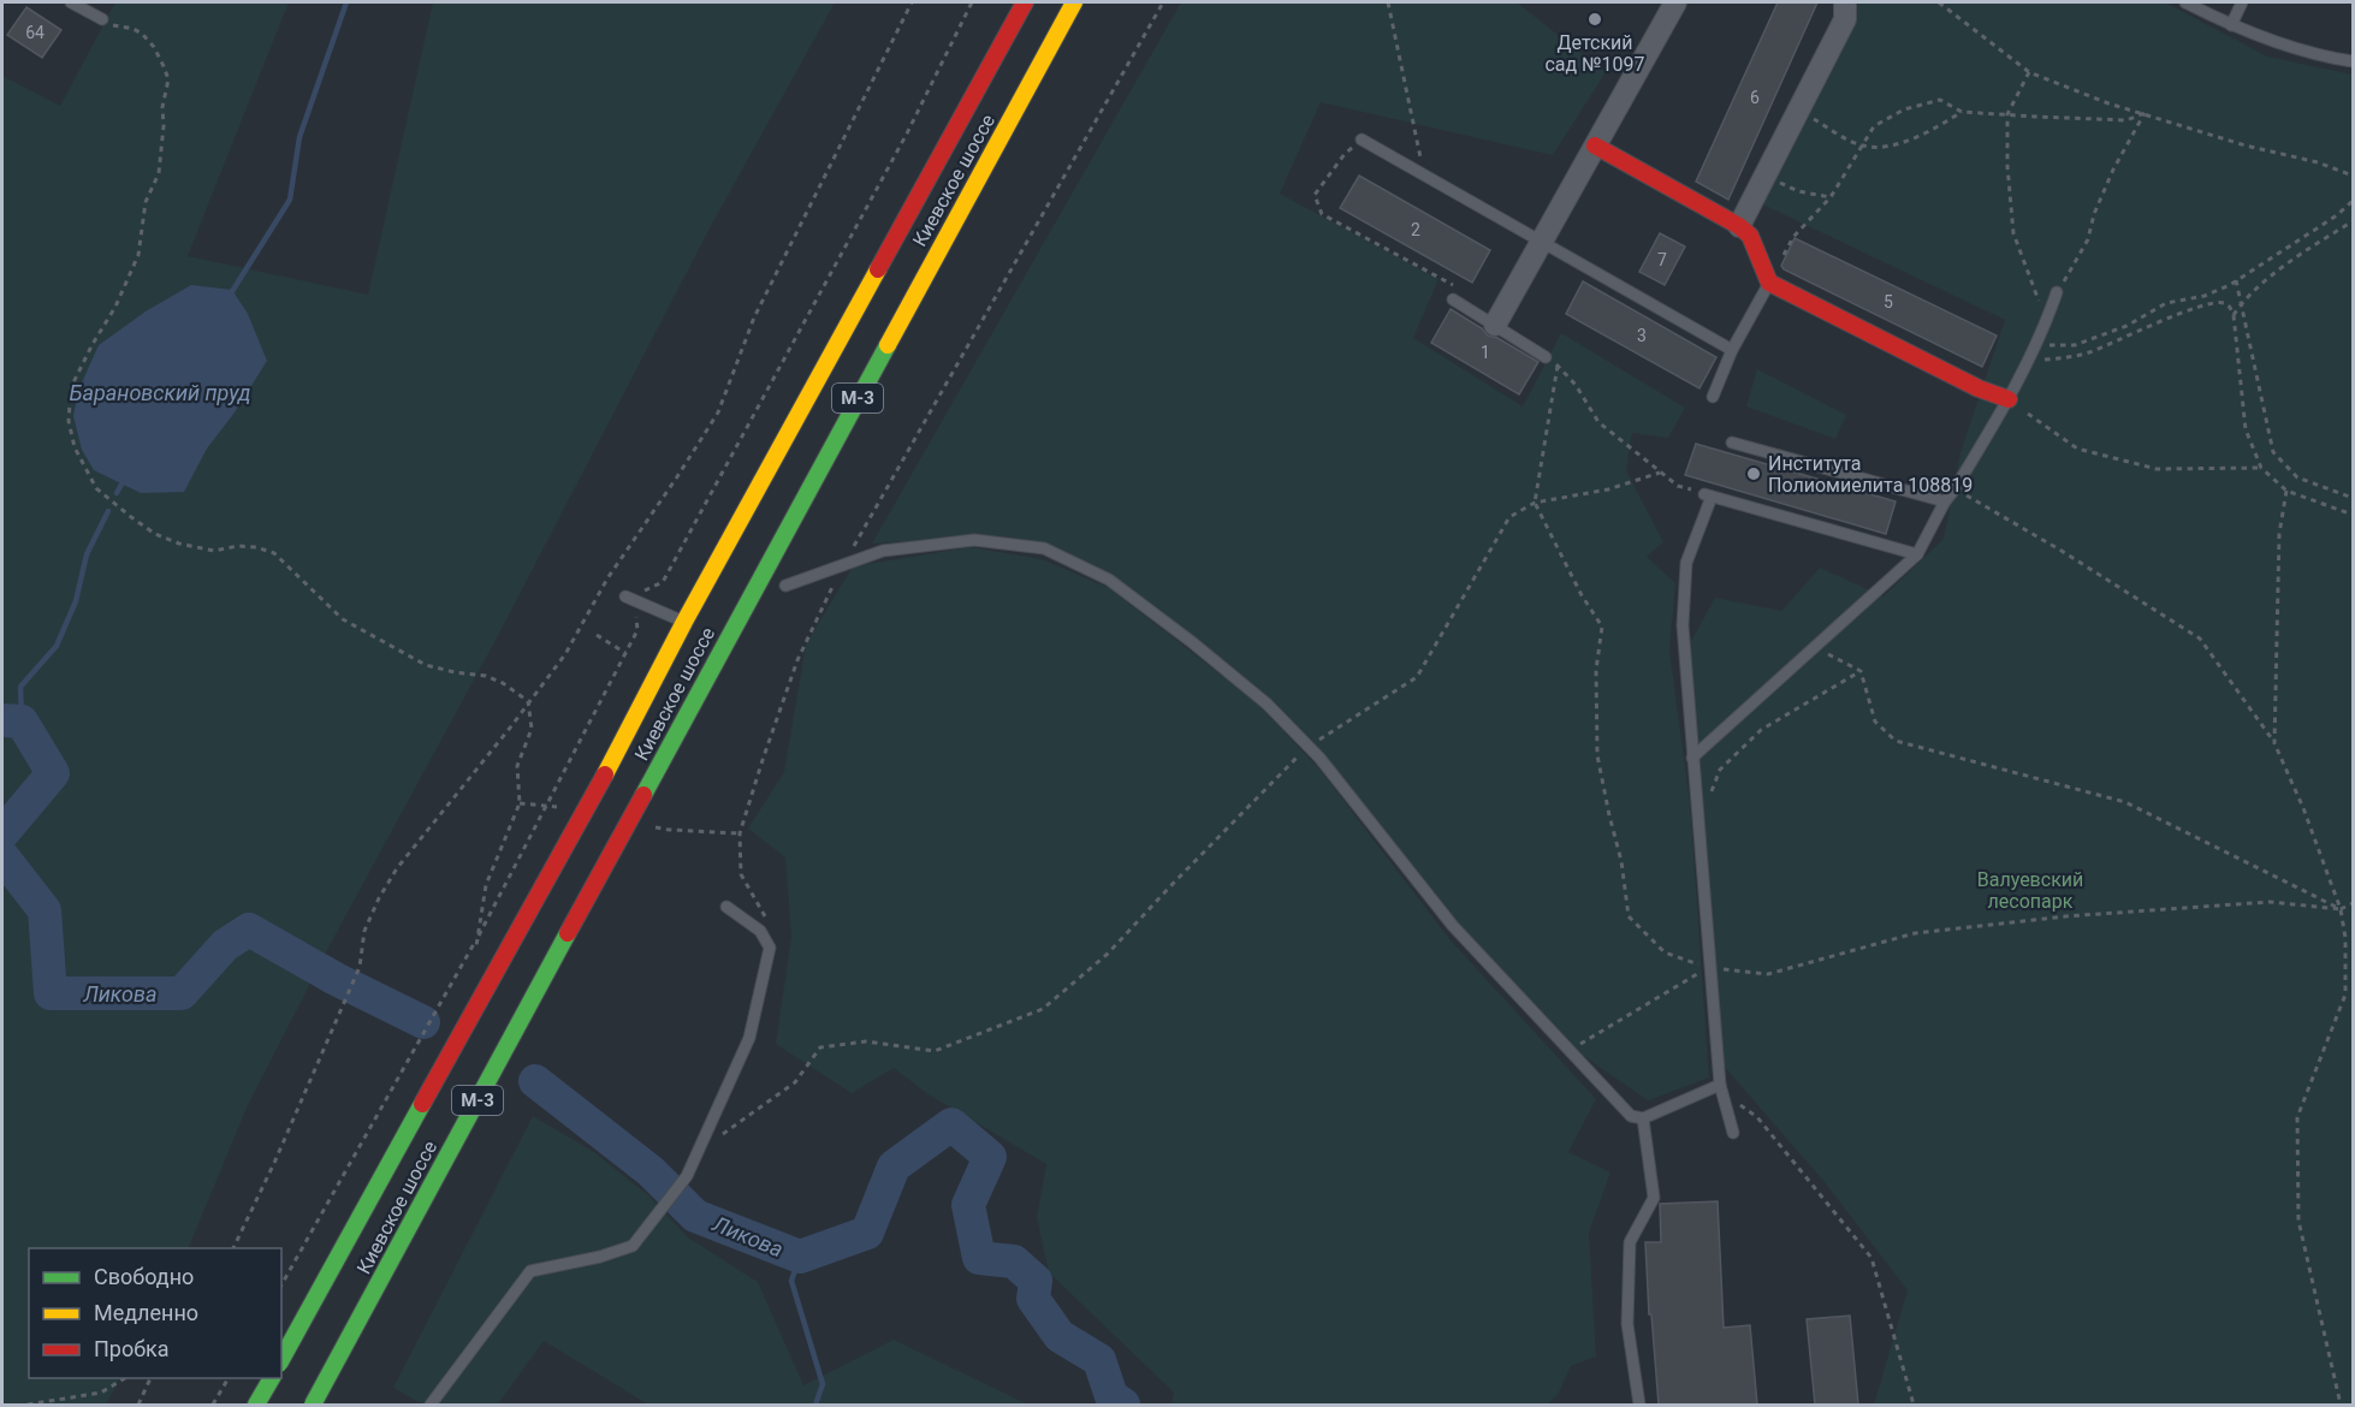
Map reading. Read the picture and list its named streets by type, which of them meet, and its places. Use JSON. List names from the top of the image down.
{
  "streets": {
    "main road": ["Киевское шоссе", "М-3"]
  },
  "water": ["Барановский пруд", "Ликова"],
  "parks": ["Валуевский лесопарк"],
  "places": ["Детский сад №1097", "Института Полиомиелита 108819"],
  "house_numbers": [
    "64",
    "6",
    "2",
    "7",
    "5",
    "3",
    "1"
  ],
  "legend": ["Свободно", "Медленно", "Пробка"]
}
